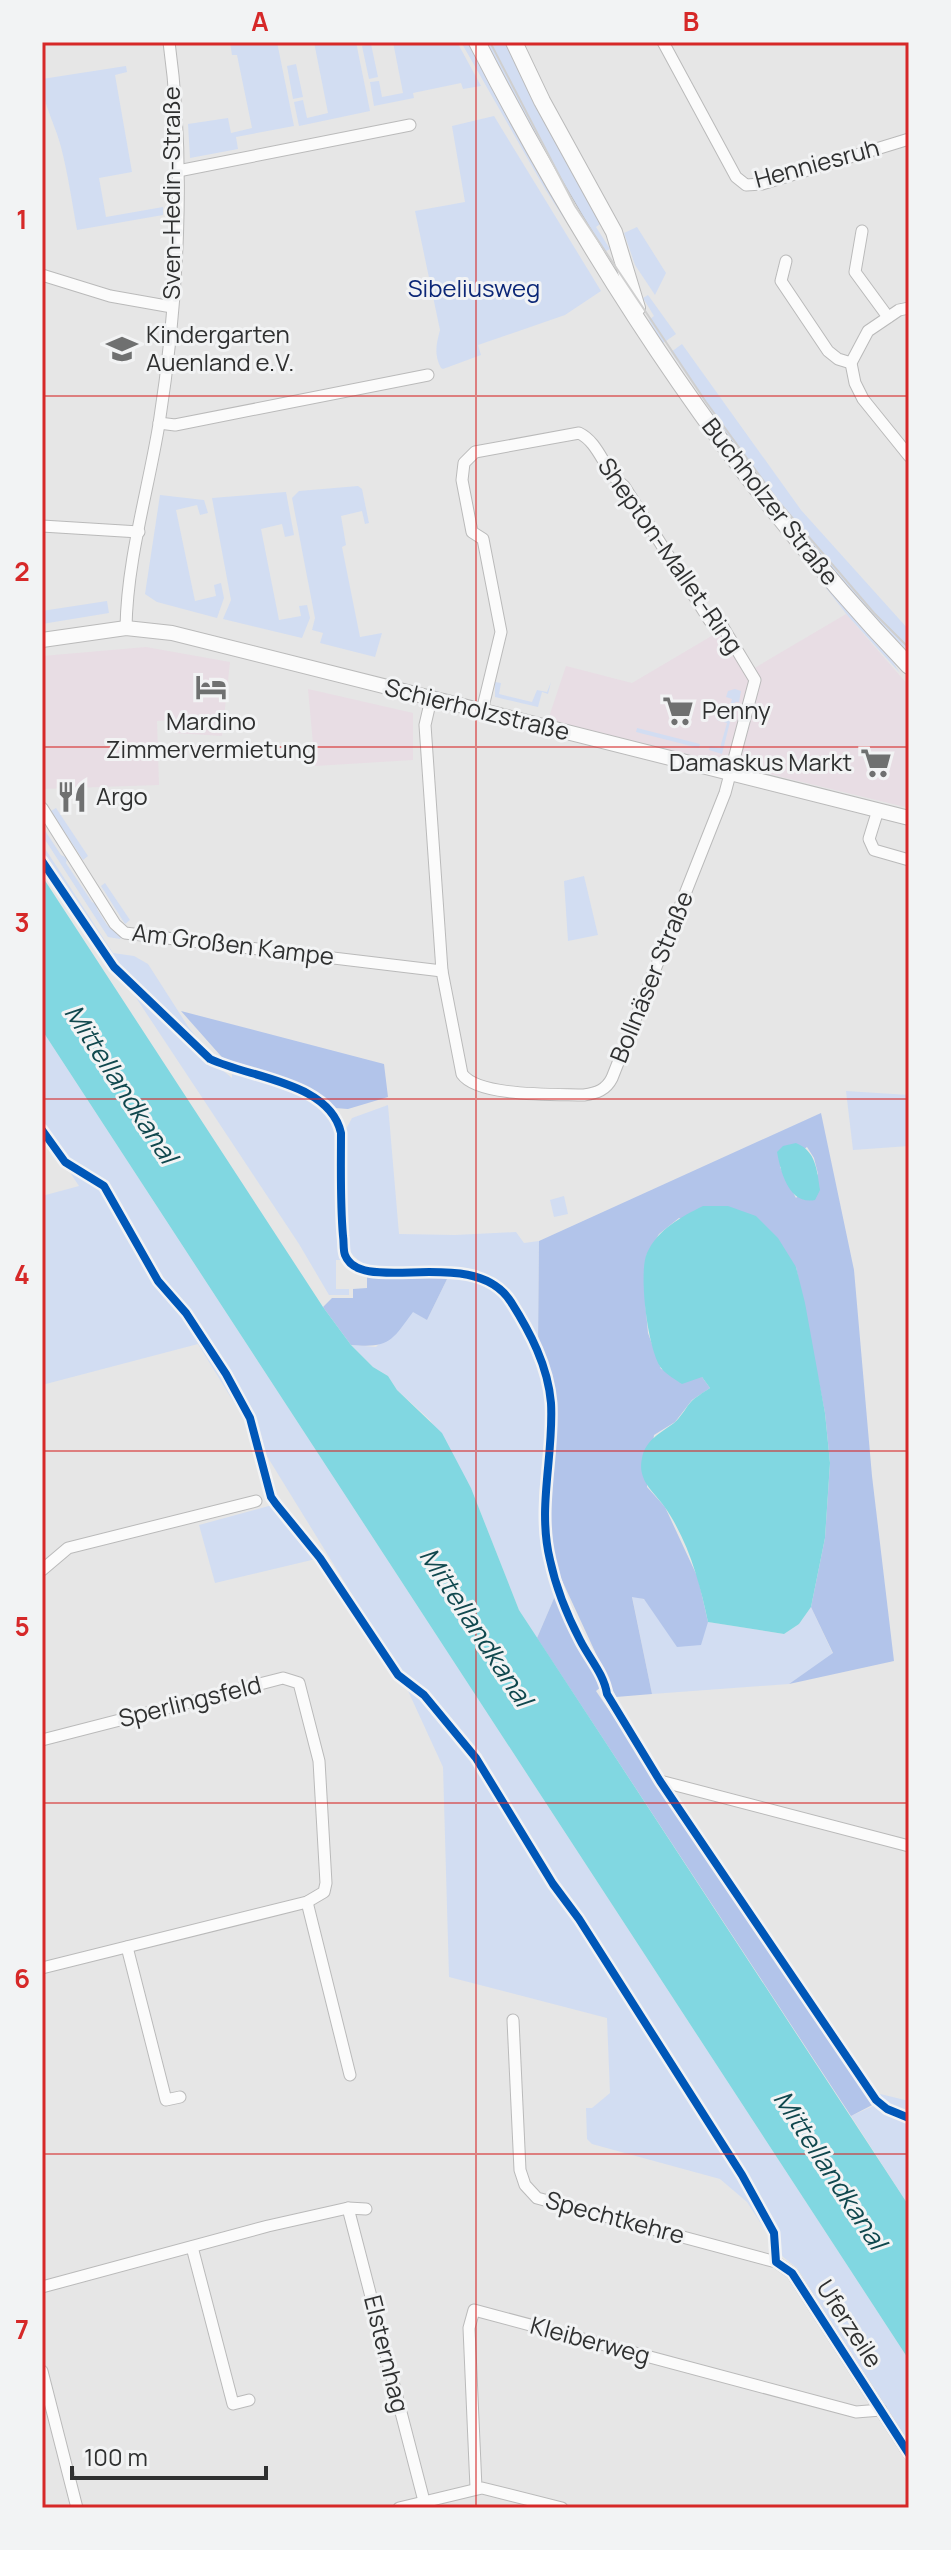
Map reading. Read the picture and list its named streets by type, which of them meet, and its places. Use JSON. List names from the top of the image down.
{
  "streets": {
    "main road": ["Buchholzer Straße"],
    "street": [
      "Henniesruh",
      "Sven-Hedin-Straße",
      "Shepton-Mallet-Ring",
      "Schierholzstraße",
      "Am Großen Kampe",
      "Bollnäser Straße",
      "Sperlingsfeld",
      "Spechtkehre",
      "Uferzeile",
      "Kleiberweg",
      "Elsternhag"
    ]
  },
  "crossings": [
    ["Sven-Hedin-Straße", "Schierholzstraße"],
    ["Shepton-Mallet-Ring", "Schierholzstraße"],
    ["Shepton-Mallet-Ring", "Bollnäser Straße"],
    ["Schierholzstraße", "Bollnäser Straße"],
    ["Am Großen Kampe", "Bollnäser Straße"],
    ["Spechtkehre", "Uferzeile"],
    ["Uferzeile", "Kleiberweg"]
  ],
  "water": ["Mittellandkanal"],
  "parks": ["Sibeliusweg"],
  "places": {
    "school or university": ["Kindergarten Auenland e.V."],
    "hotel": ["Mardino Zimmervermietung"],
    "supermarket": ["Penny", "Damaskus Markt"],
    "restaurant": ["Argo"]
  },
  "scale_bar": "100 m",
  "grid": {
    "columns": ["A", "B"],
    "rows": [
      "1",
      "2",
      "3",
      "4",
      "5",
      "6",
      "7"
    ]
  }
}
